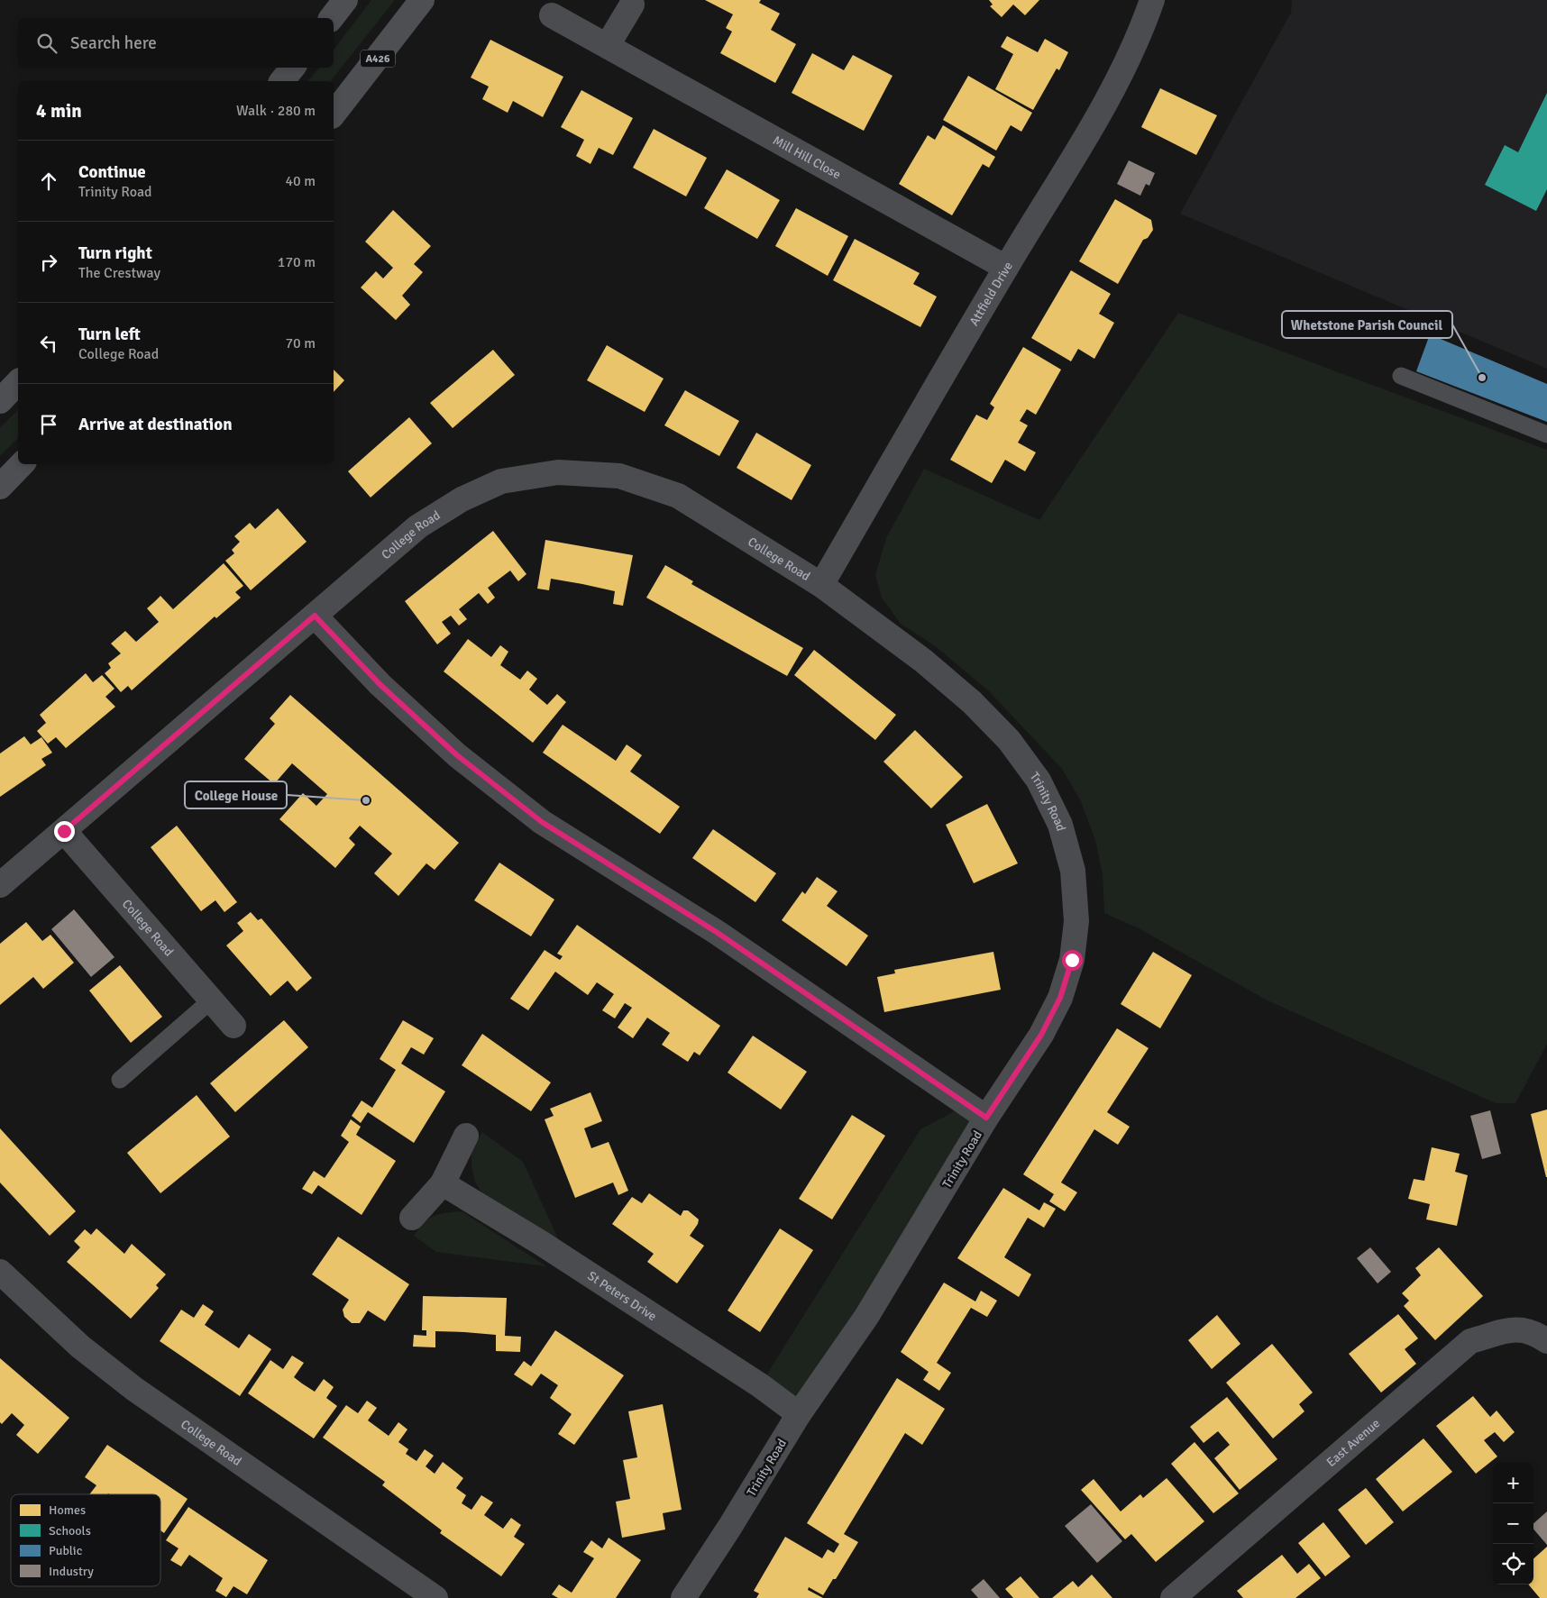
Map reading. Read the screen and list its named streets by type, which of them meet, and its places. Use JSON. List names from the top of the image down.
{
  "streets": {
    "main road": ["A426"],
    "street": [
      "Mill Hill Close",
      "Attfield Drive",
      "College Road",
      "Trinity Road",
      "St Peters Drive",
      "East Avenue"
    ]
  },
  "crossings": [
    ["Mill Hill Close", "Attfield Drive"],
    ["Attfield Drive", "College Road"],
    ["Attfield Drive", "Trinity Road"],
    ["College Road", "Trinity Road"],
    ["Trinity Road", "St Peters Drive"]
  ],
  "places": ["Whetstone Parish Council", "College House"],
  "legend": [
    "Homes",
    "Schools",
    "Public",
    "Industry"
  ],
  "page": {
    "search": "Search here",
    "heading": ["4 min", "Walk · 280 m"],
    "list": [
      ["Continue", "Trinity Road", "40 m"],
      ["Turn right", "The Crestway", "170 m"],
      ["Turn left", "College Road", "70 m"],
      "Arrive at destination"
    ],
    "map_buttons": ["+", "−"]
  }
}
